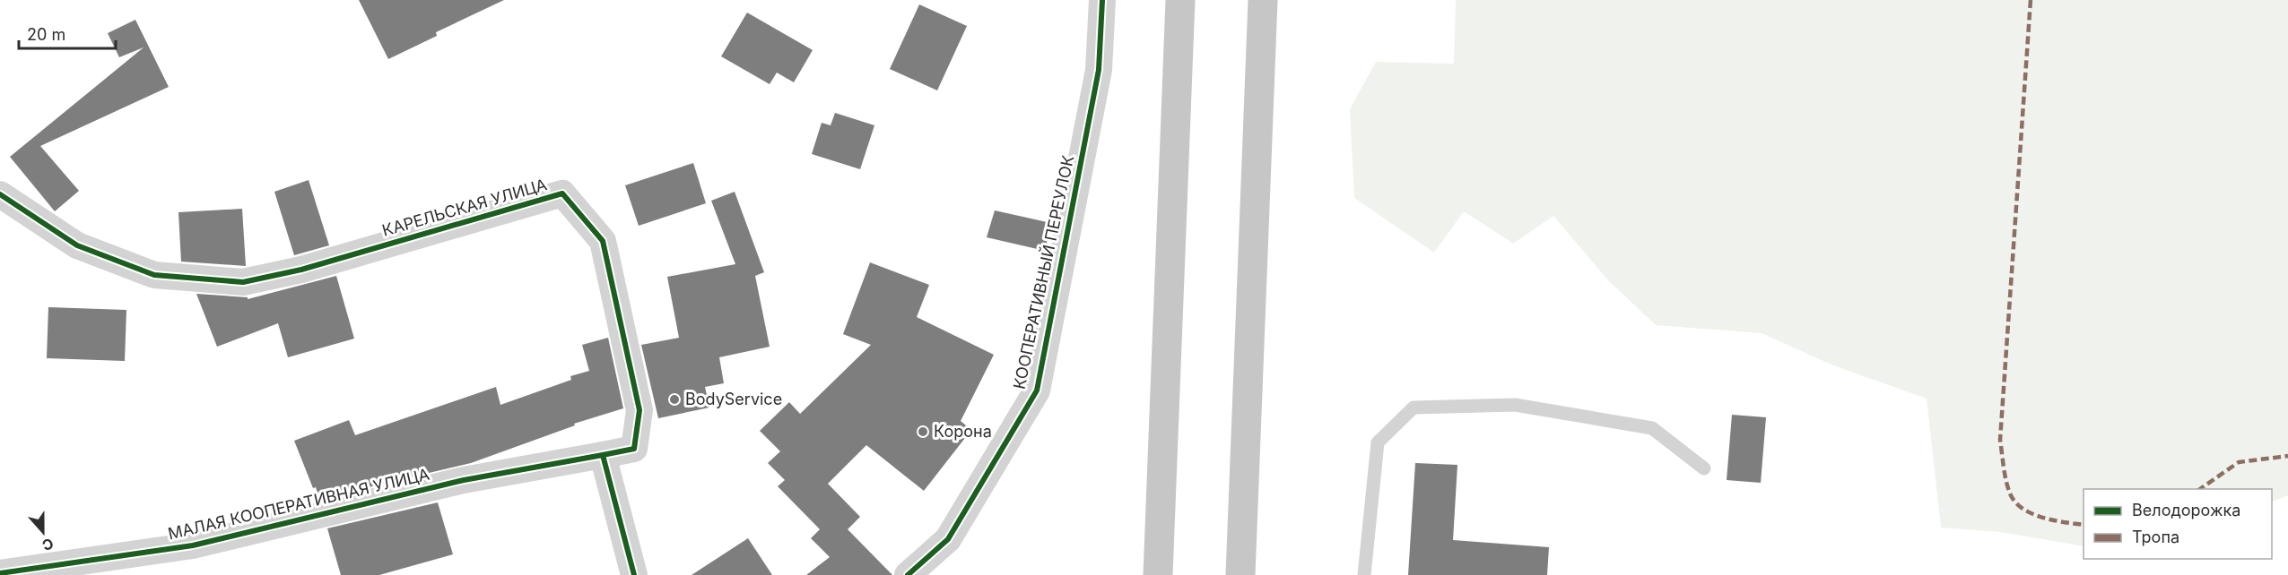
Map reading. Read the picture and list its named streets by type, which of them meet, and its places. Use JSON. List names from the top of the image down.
{
  "streets": {
    "street": ["КАРЕЛЬСКАЯ УЛИЦА", "КООПЕРАТИВНЫЙ ПЕРЕУЛОК", "МАЛАЯ КООПЕРАТИВНАЯ УЛИЦА"]
  },
  "crossings": [
    ["КАРЕЛЬСКАЯ УЛИЦА", "МАЛАЯ КООПЕРАТИВНАЯ УЛИЦА"]
  ],
  "places": ["BodyService", "Корона"],
  "legend": ["Велодорожка", "Тропа"],
  "scale_bar": "20 m",
  "north": "bottom"
}
